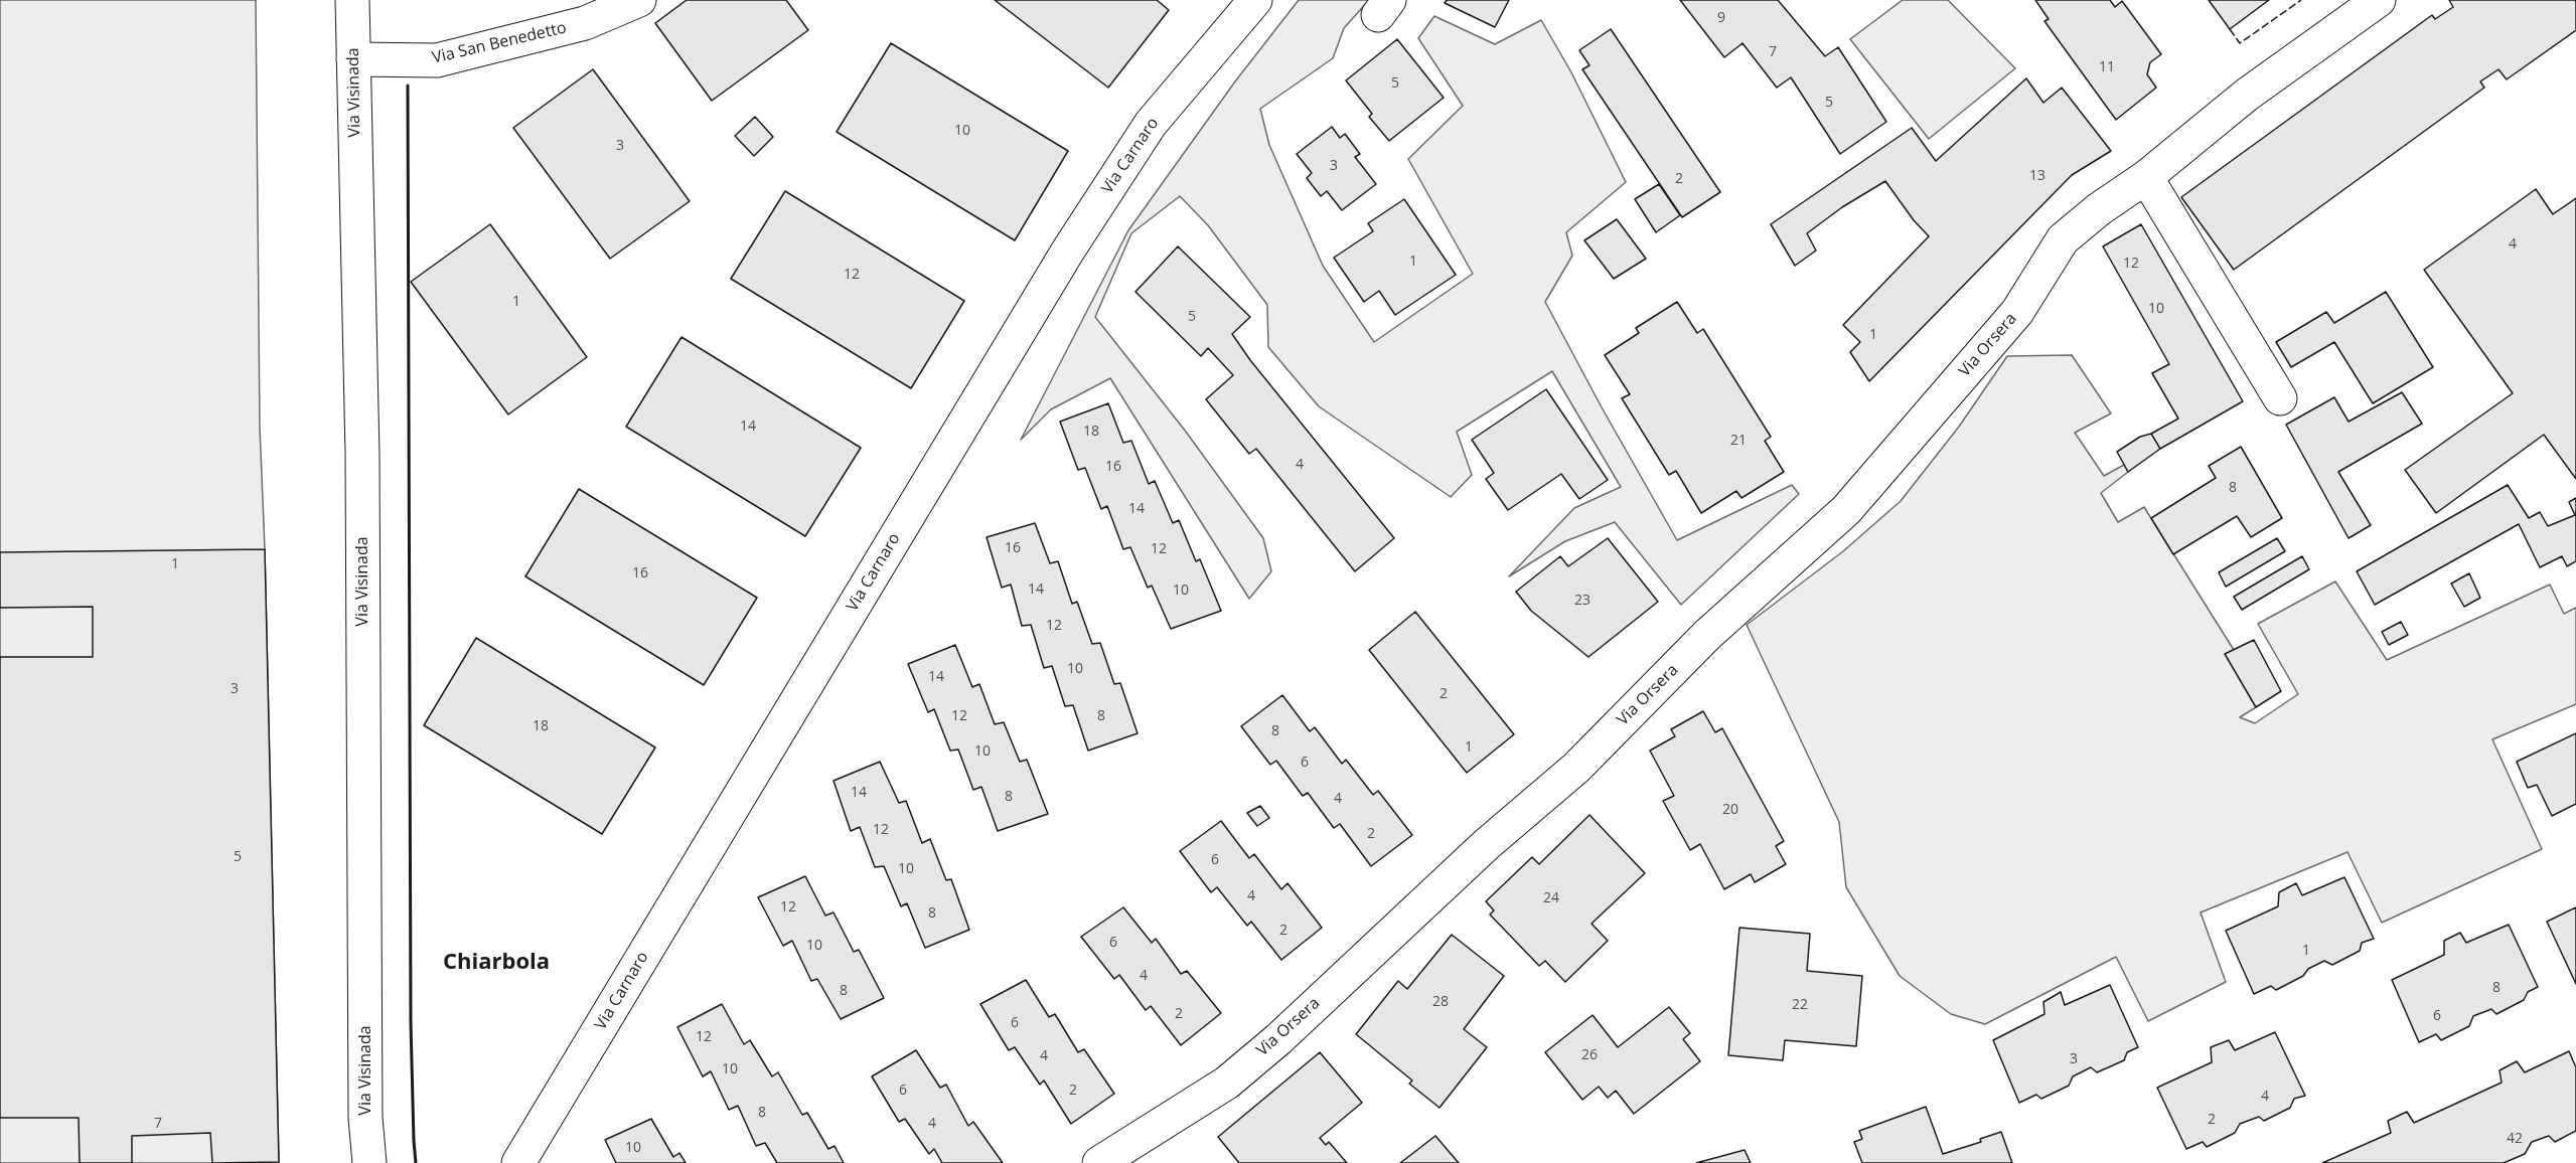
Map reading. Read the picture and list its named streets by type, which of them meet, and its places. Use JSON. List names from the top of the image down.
{
  "streets": {
    "street": [
      "Via San Benedetto",
      "Via Visinada",
      "Via Carnaro",
      "Via Orsera"
    ]
  },
  "crossings": [
    ["Via San Benedetto", "Via Visinada"]
  ],
  "districts": ["Chiarbola"],
  "house_numbers": [
    "9",
    "7",
    "11",
    "5",
    "5",
    "10",
    "3",
    "3",
    "13",
    "2",
    "4",
    "1",
    "12",
    "12",
    "1",
    "10",
    "5",
    "1",
    "14",
    "18",
    "21",
    "4",
    "16",
    "8",
    "14",
    "16",
    "12",
    "1",
    "16",
    "14",
    "10",
    "23",
    "12",
    "10",
    "14",
    "3",
    "2",
    "12",
    "8",
    "18",
    "8",
    "1",
    "10",
    "6",
    "14",
    "8",
    "4",
    "20",
    "12",
    "2",
    "5",
    "6",
    "10",
    "4",
    "24",
    "12",
    "8",
    "2",
    "6",
    "10",
    "1",
    "4",
    "8",
    "8",
    "28",
    "22",
    "2",
    "6",
    "6",
    "12",
    "26",
    "4",
    "3",
    "10",
    "6",
    "2",
    "4",
    "8",
    "2",
    "7",
    "4",
    "42",
    "10"
  ]
}
